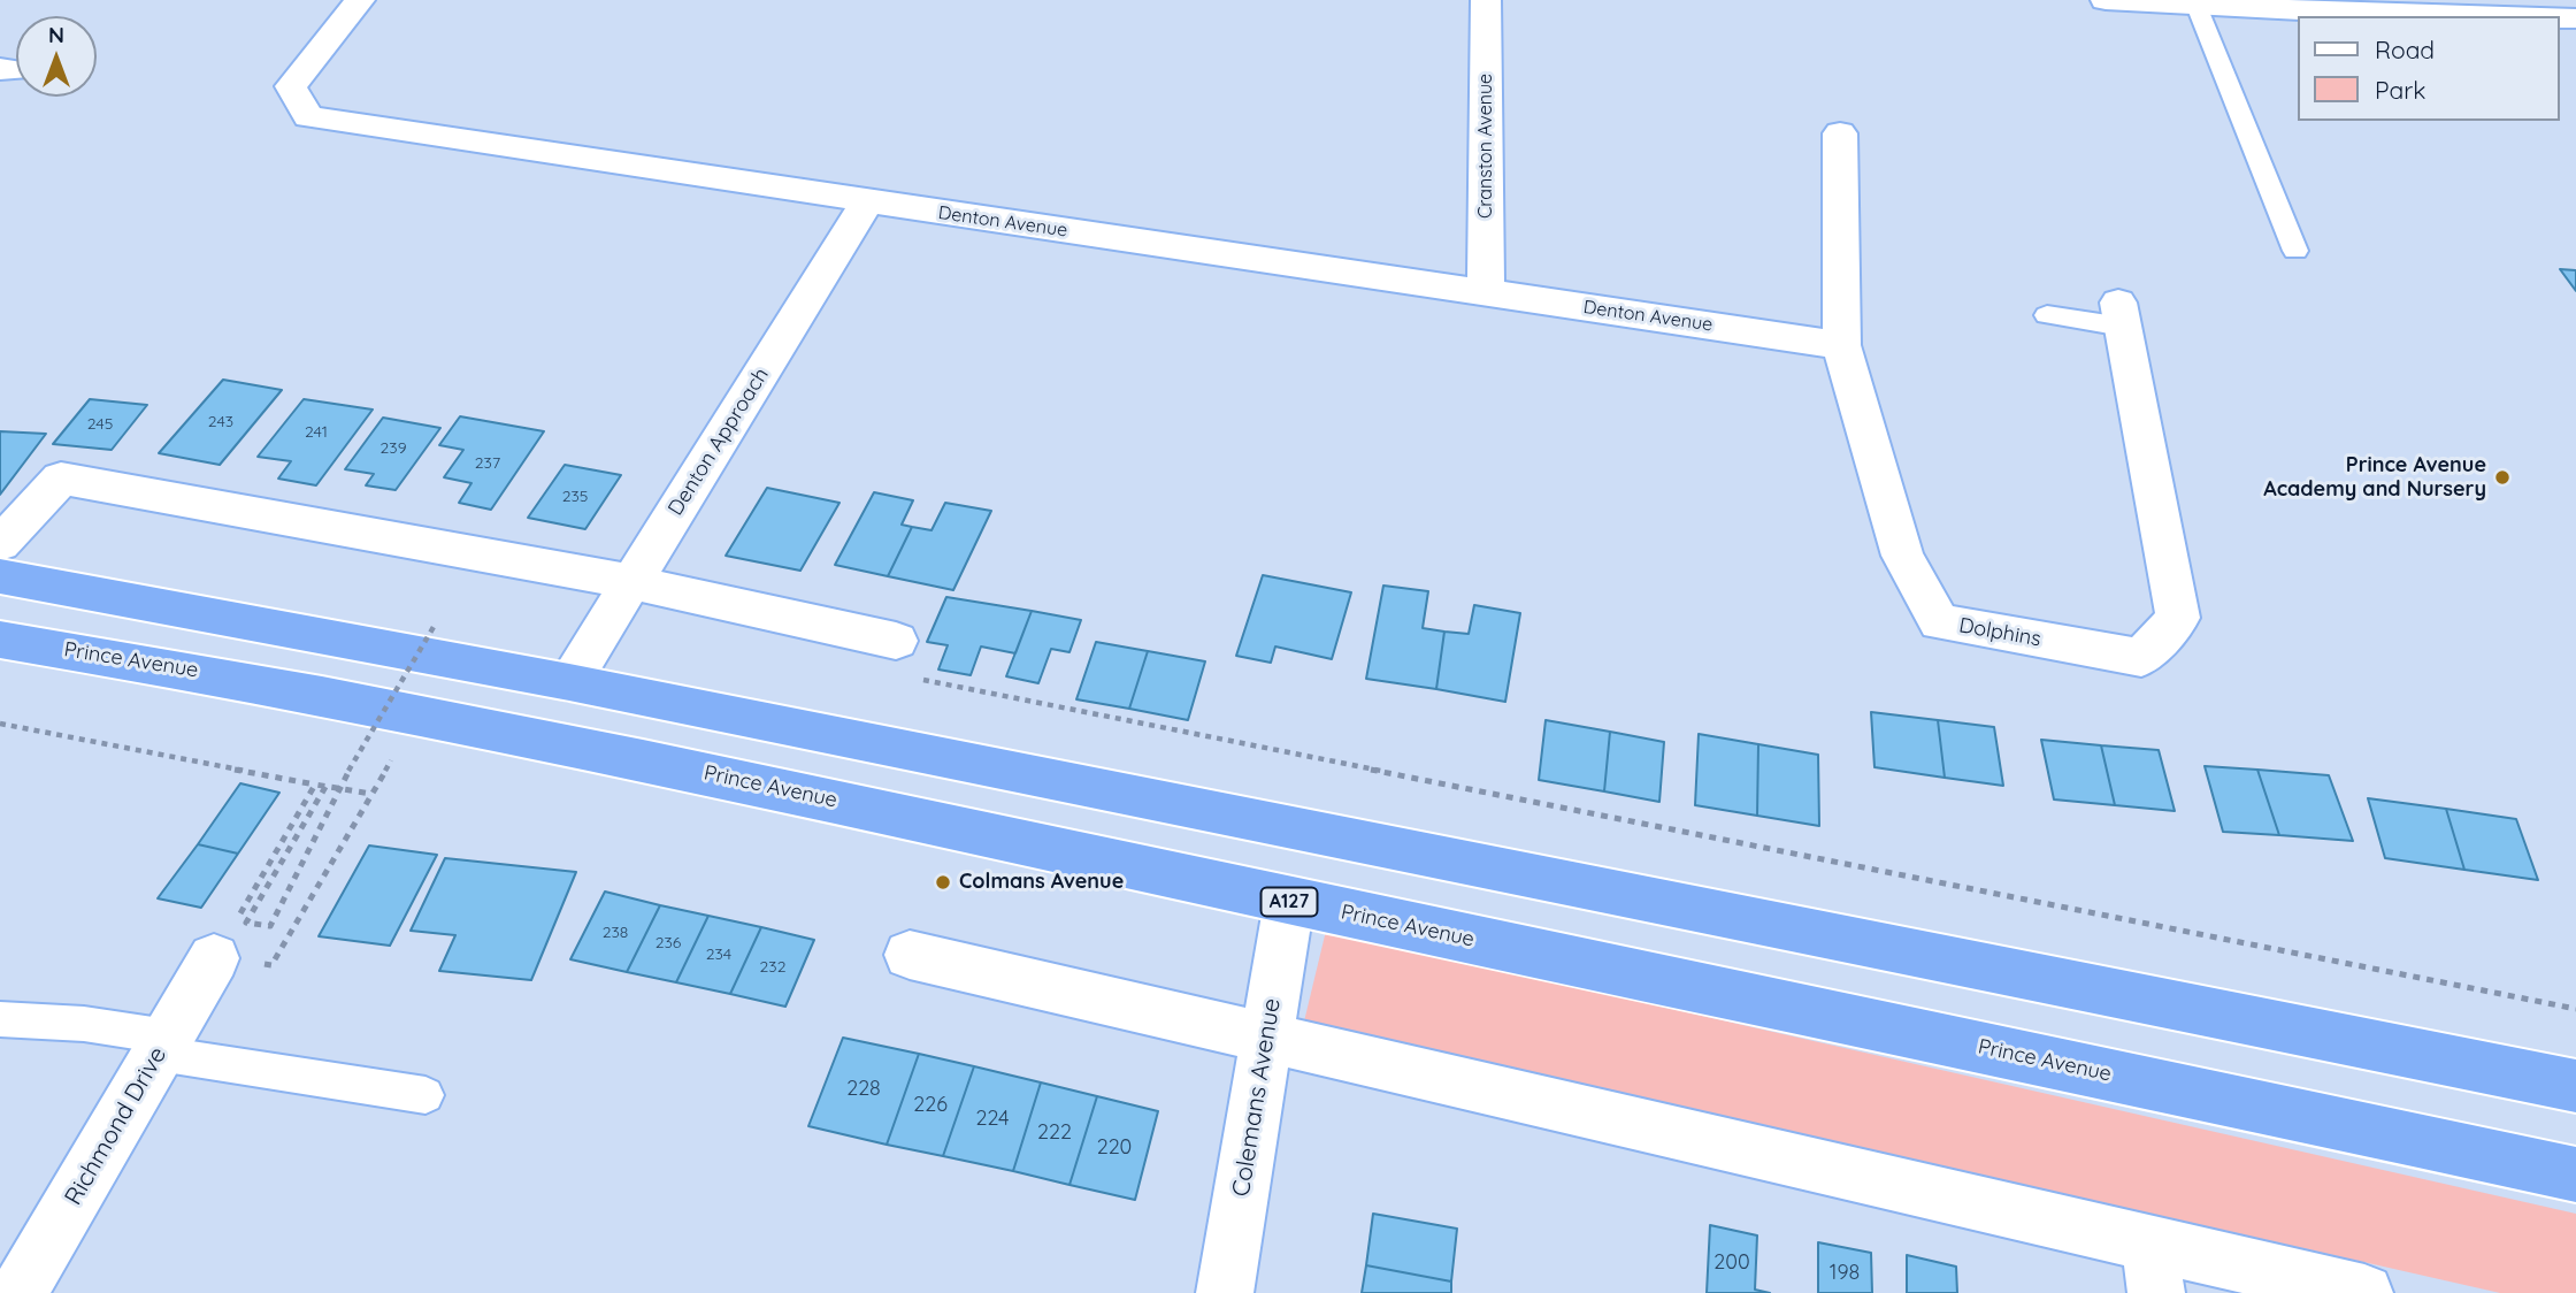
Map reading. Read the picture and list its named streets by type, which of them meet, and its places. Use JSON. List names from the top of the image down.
{
  "streets": {
    "highway": ["Prince Avenue", "A127"],
    "street": [
      "Cranston Avenue",
      "Denton Avenue",
      "Denton Approach",
      "Dolphins",
      "Colemans Avenue",
      "Richmond Drive"
    ]
  },
  "crossings": [
    ["Cranston Avenue", "Denton Avenue"],
    ["Denton Avenue", "Denton Approach"],
    ["Denton Avenue", "Dolphins"],
    ["Prince Avenue", "Colemans Avenue"]
  ],
  "places": ["Prince Avenue Academy and Nursery", "Colmans Avenue"],
  "house_numbers": [
    "243",
    "245",
    "241",
    "239",
    "237",
    "235",
    "238",
    "236",
    "234",
    "232",
    "228",
    "226",
    "224",
    "222",
    "220",
    "200",
    "198"
  ],
  "legend": ["Road", "Park"],
  "north": "top"
}
